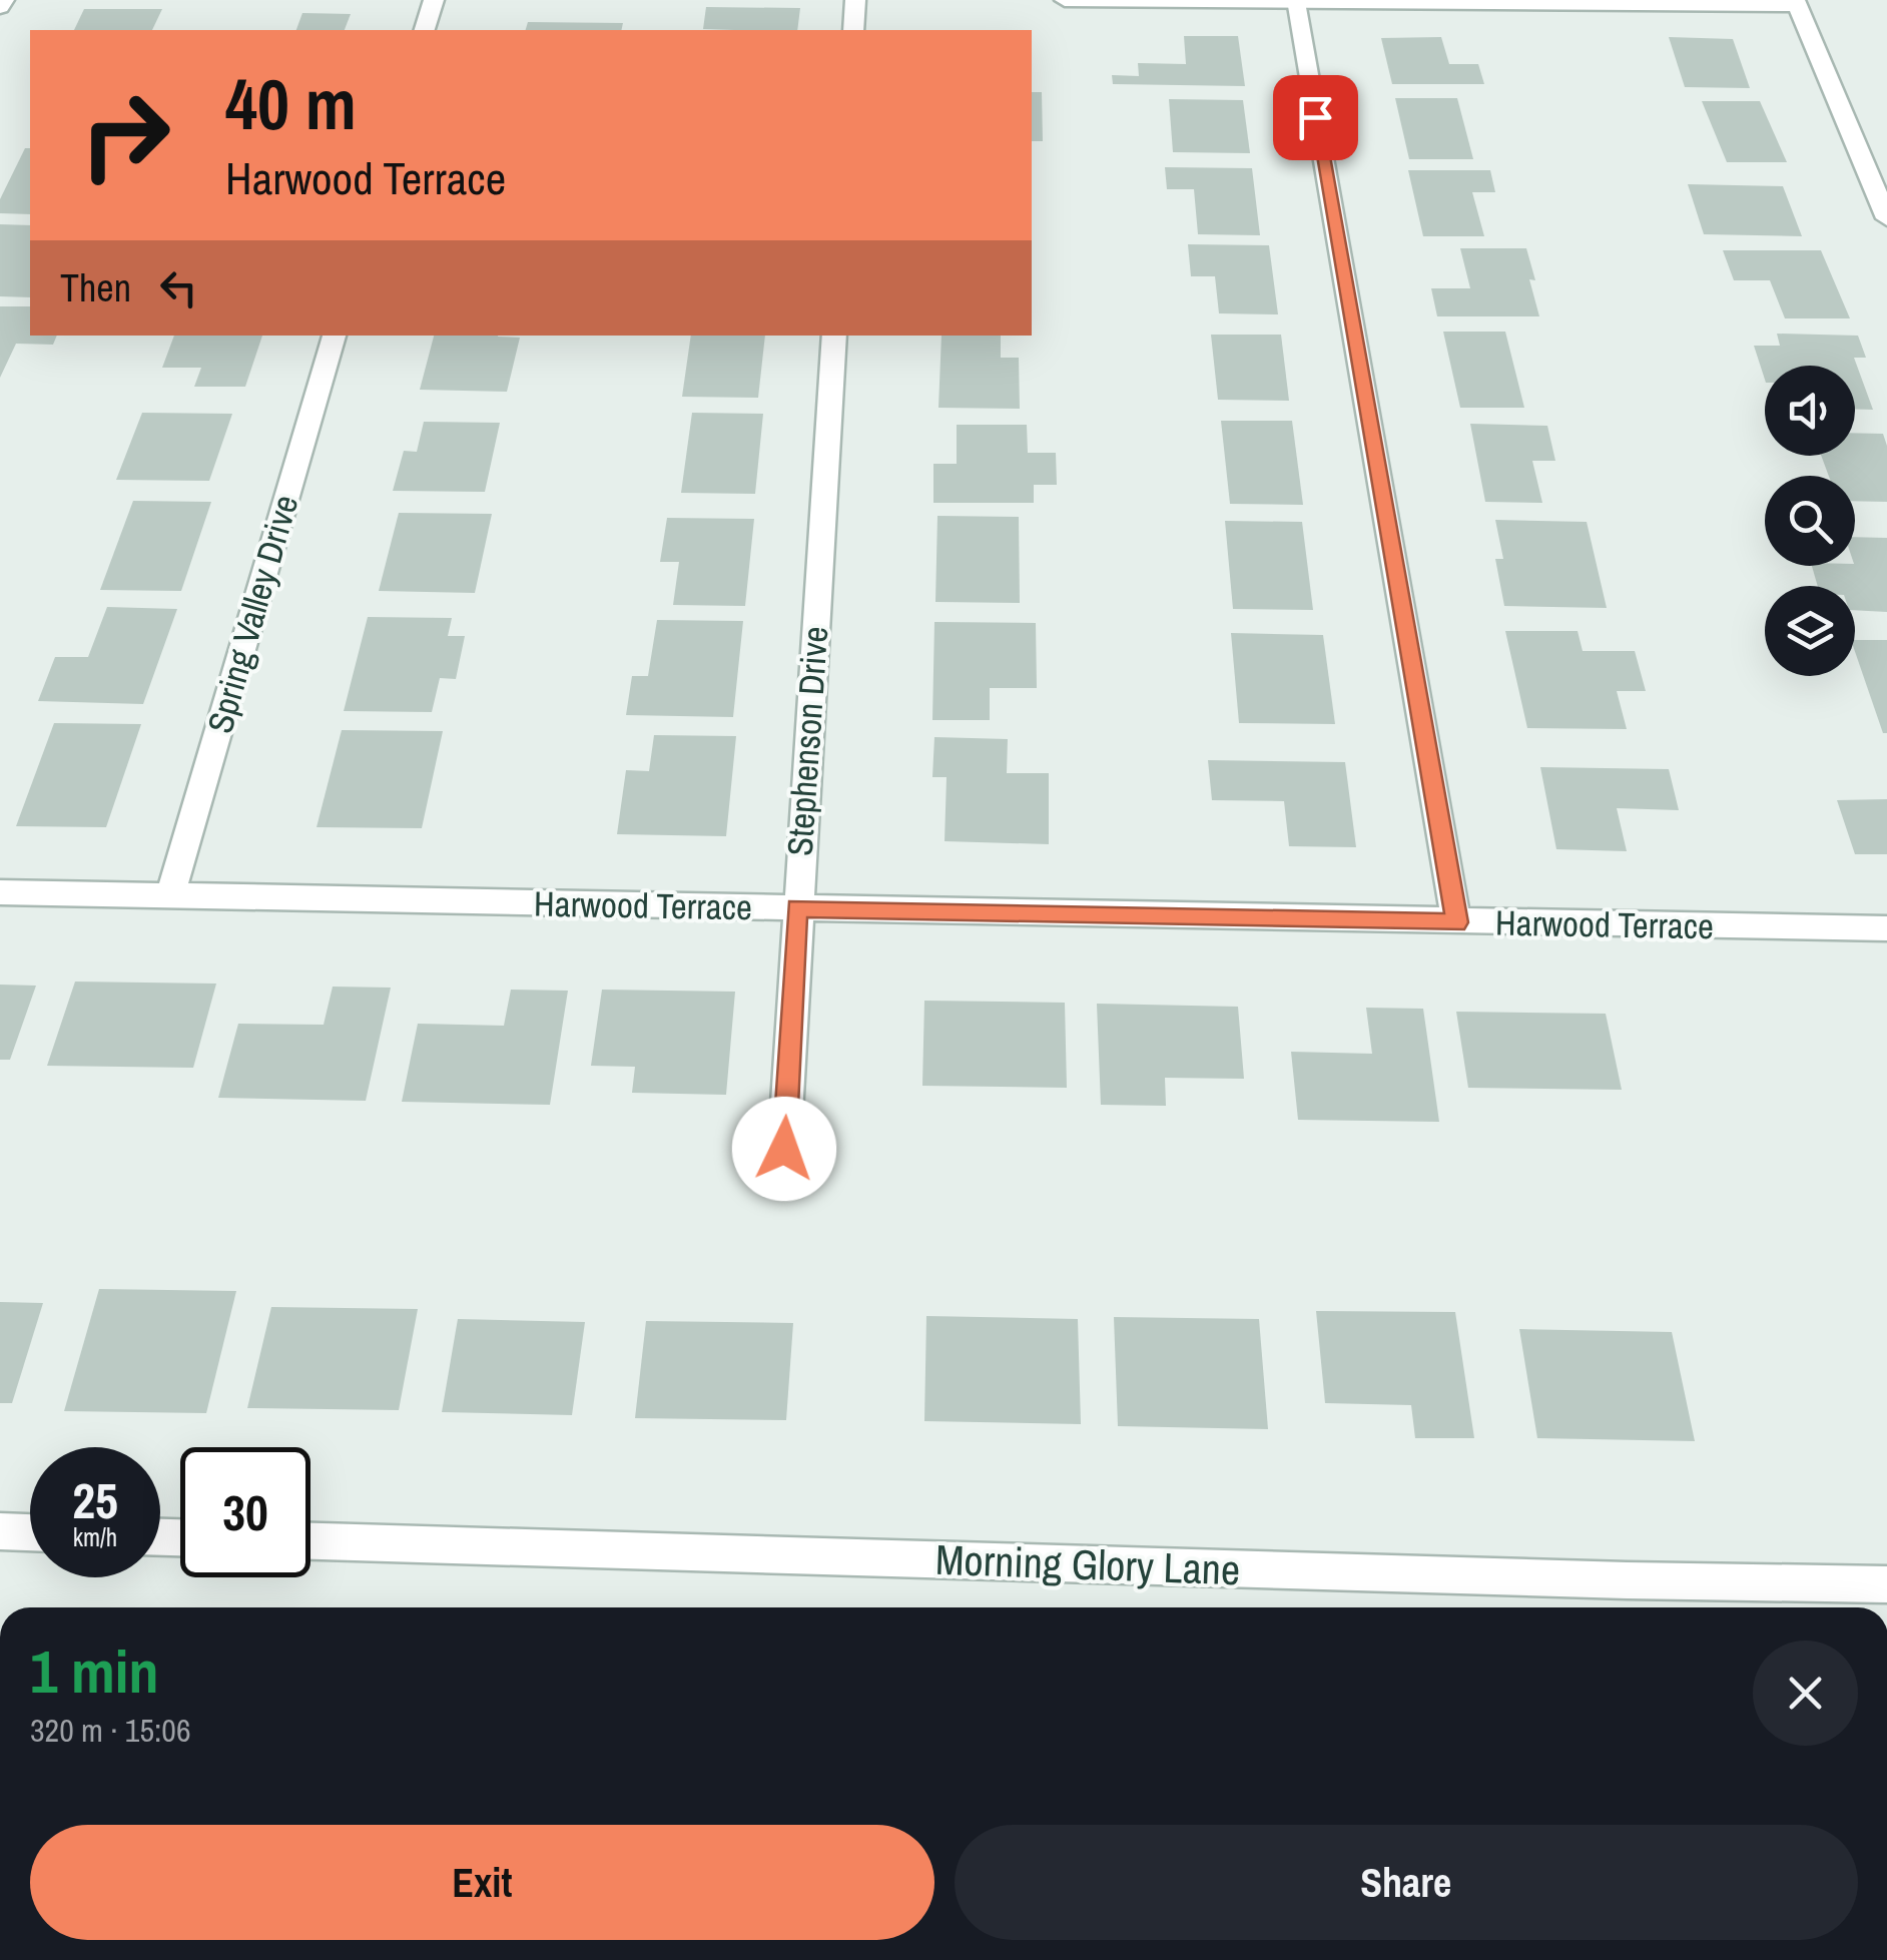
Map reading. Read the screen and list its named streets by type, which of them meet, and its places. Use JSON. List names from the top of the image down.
{
  "streets": {
    "street": [
      "Spring Valley Drive",
      "Stephenson Drive",
      "Harwood Terrace",
      "Morning Glory Lane"
    ]
  },
  "crossings": [
    ["Spring Valley Drive", "Harwood Terrace"],
    ["Stephenson Drive", "Harwood Terrace"]
  ],
  "page": {
    "turn": ["40 m", "Harwood Terrace"],
    "then": "Then",
    "speed": "25 km/h",
    "limit": "30",
    "heading": ["1 min", "320 m · 15:06"],
    "buttons": ["Exit", "Share"]
  }
}
